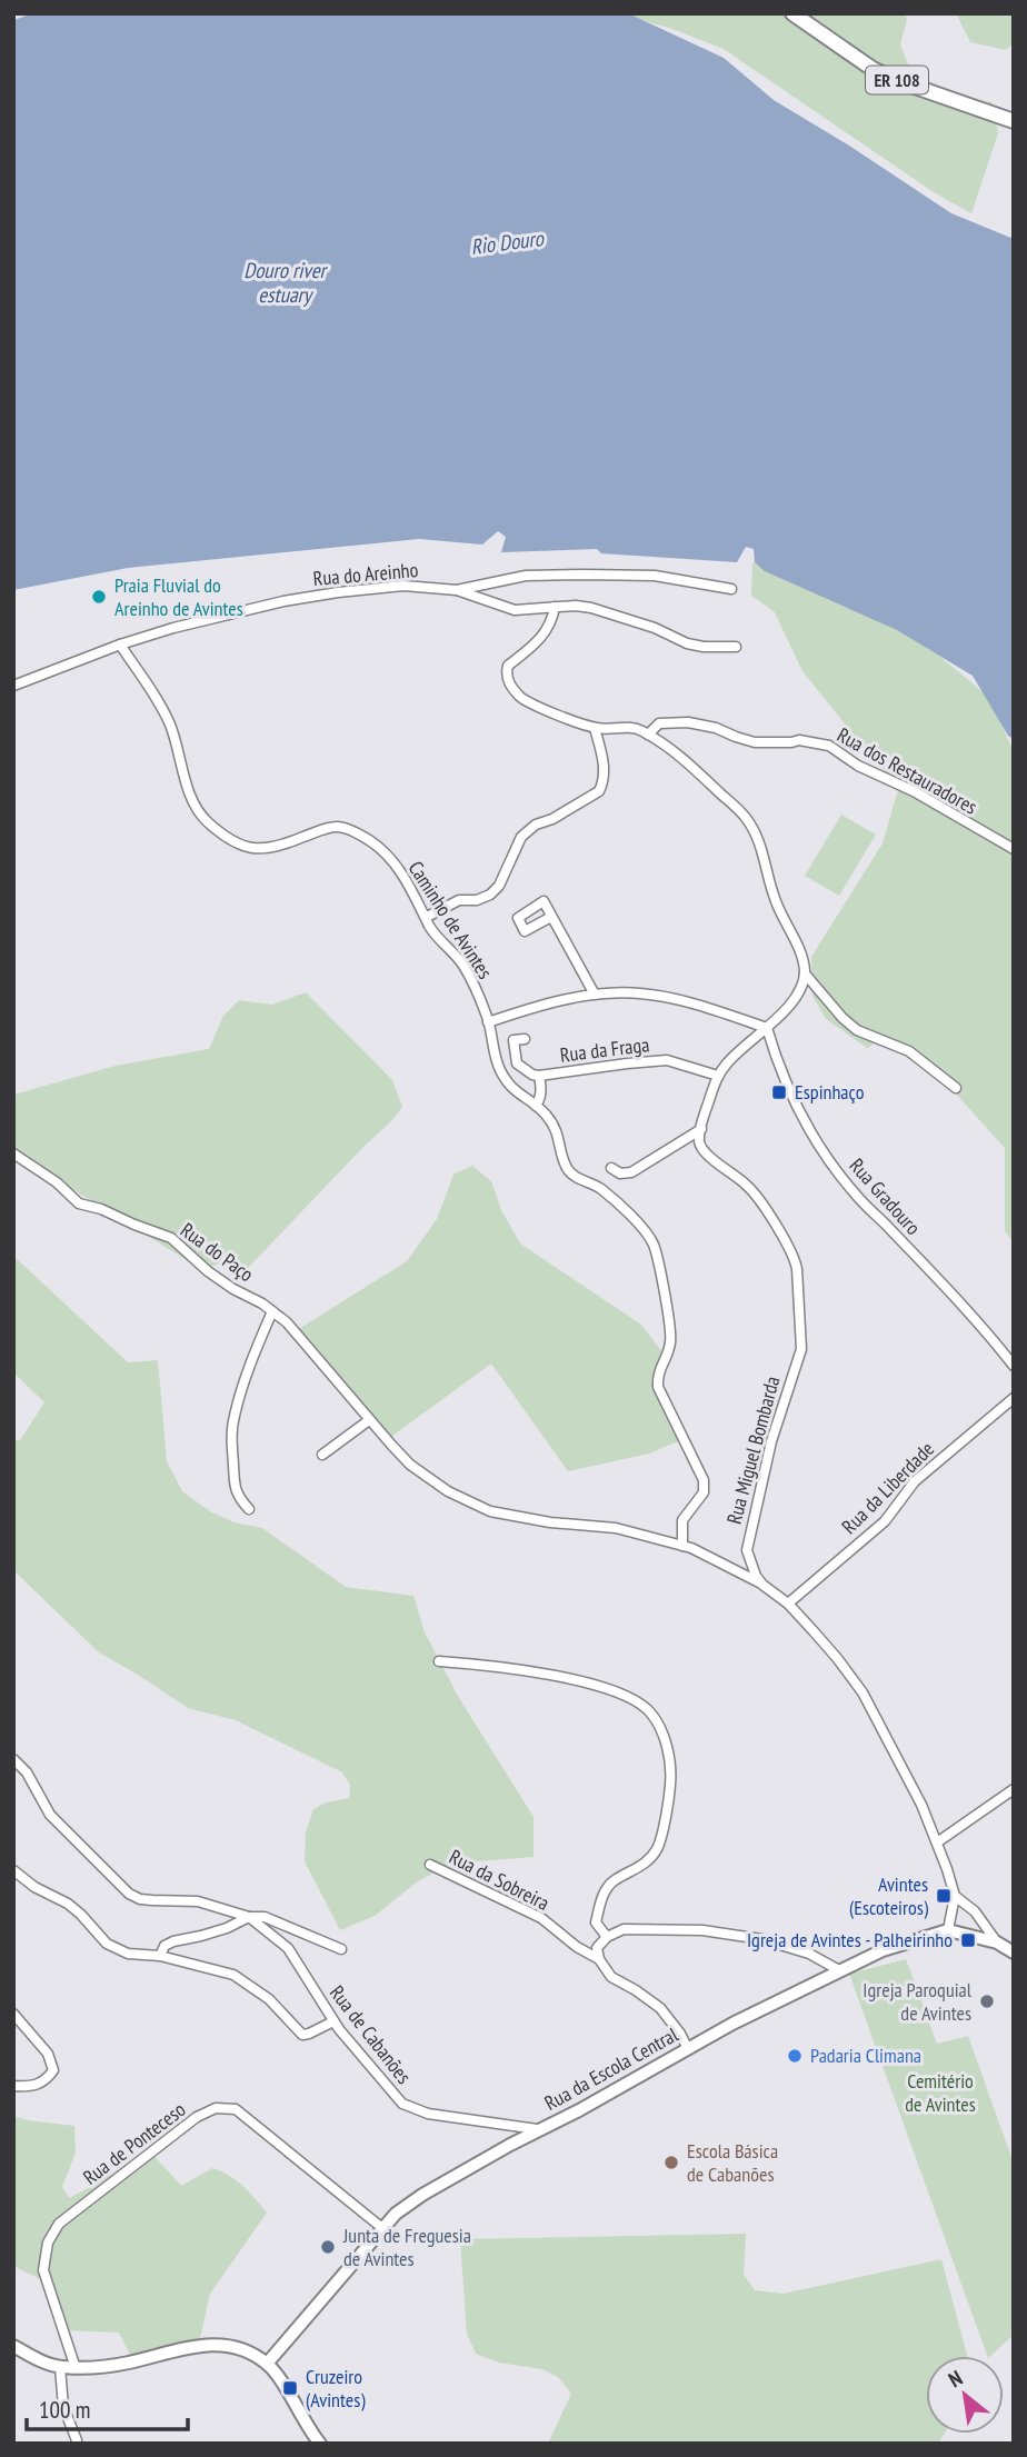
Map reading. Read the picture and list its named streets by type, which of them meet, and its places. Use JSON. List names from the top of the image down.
{
  "streets": {
    "main road": ["ER 108"],
    "street": [
      "Rua do Areinho",
      "Rua dos Restauradores",
      "Caminho de Avintes",
      "Rua da Fraga",
      "Rua Gradouro",
      "Rua do Paço",
      "Rua Miguel Bombarda",
      "Rua da Liberdade",
      "Rua da Sobreira",
      "Rua de Cabanões",
      "Rua da Escola Central",
      "Rua de Ponteceso"
    ]
  },
  "crossings": [
    ["Rua do Areinho", "Caminho de Avintes"],
    ["Caminho de Avintes", "Rua da Fraga"],
    ["Caminho de Avintes", "Rua do Paço"],
    ["Rua do Paço", "Rua Miguel Bombarda"],
    ["Rua Miguel Bombarda", "Rua da Liberdade"],
    ["Rua Miguel Bombarda", "Rua da Escola Central"],
    ["Rua da Sobreira", "Rua da Escola Central"],
    ["Rua de Cabanões", "Rua da Escola Central"],
    ["Rua da Escola Central", "Rua de Ponteceso"]
  ],
  "water": ["Rio Douro", "Douro river estuary"],
  "parks": ["Cemitério de Avintes"],
  "places": {
    "other": [
      "Praia Fluvial do Areinho de Avintes",
      "Igreja Paroquial de Avintes",
      "Padaria Climana",
      "Escola Básica de Cabanões",
      "Junta de Freguesia de Avintes"
    ],
    "transit": [
      "Espinhaço",
      "Avintes (Escoteiros)",
      "Igreja de Avintes - Palheirinho",
      "Cruzeiro (Avintes)"
    ]
  },
  "scale_bar": "100 m",
  "north": "top left"
}
